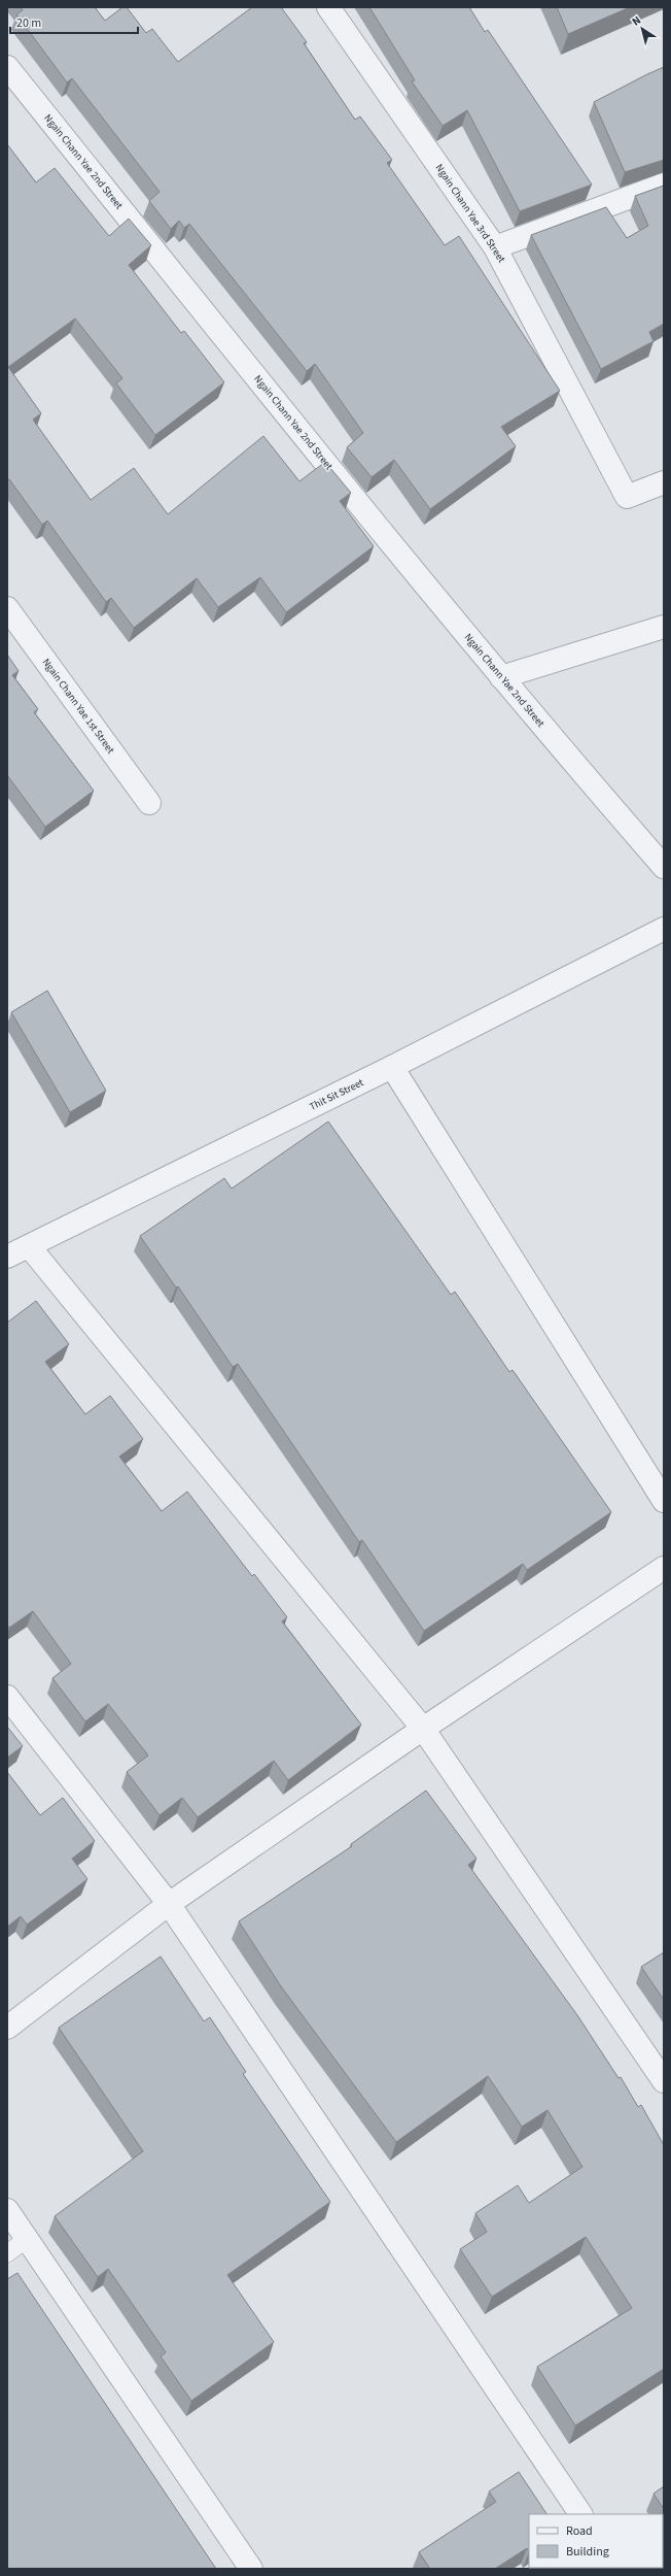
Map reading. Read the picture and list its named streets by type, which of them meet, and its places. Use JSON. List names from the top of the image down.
{
  "streets": {
    "street": [
      "Ngain Chann Yae 2nd Street",
      "Ngain Chann Yae 3rd Street",
      "Ngain Chann Yae 1st Street",
      "Thit Sit Street"
    ]
  },
  "legend": ["Road", "Building"],
  "scale_bar": "20 m",
  "north": "top left"
}
